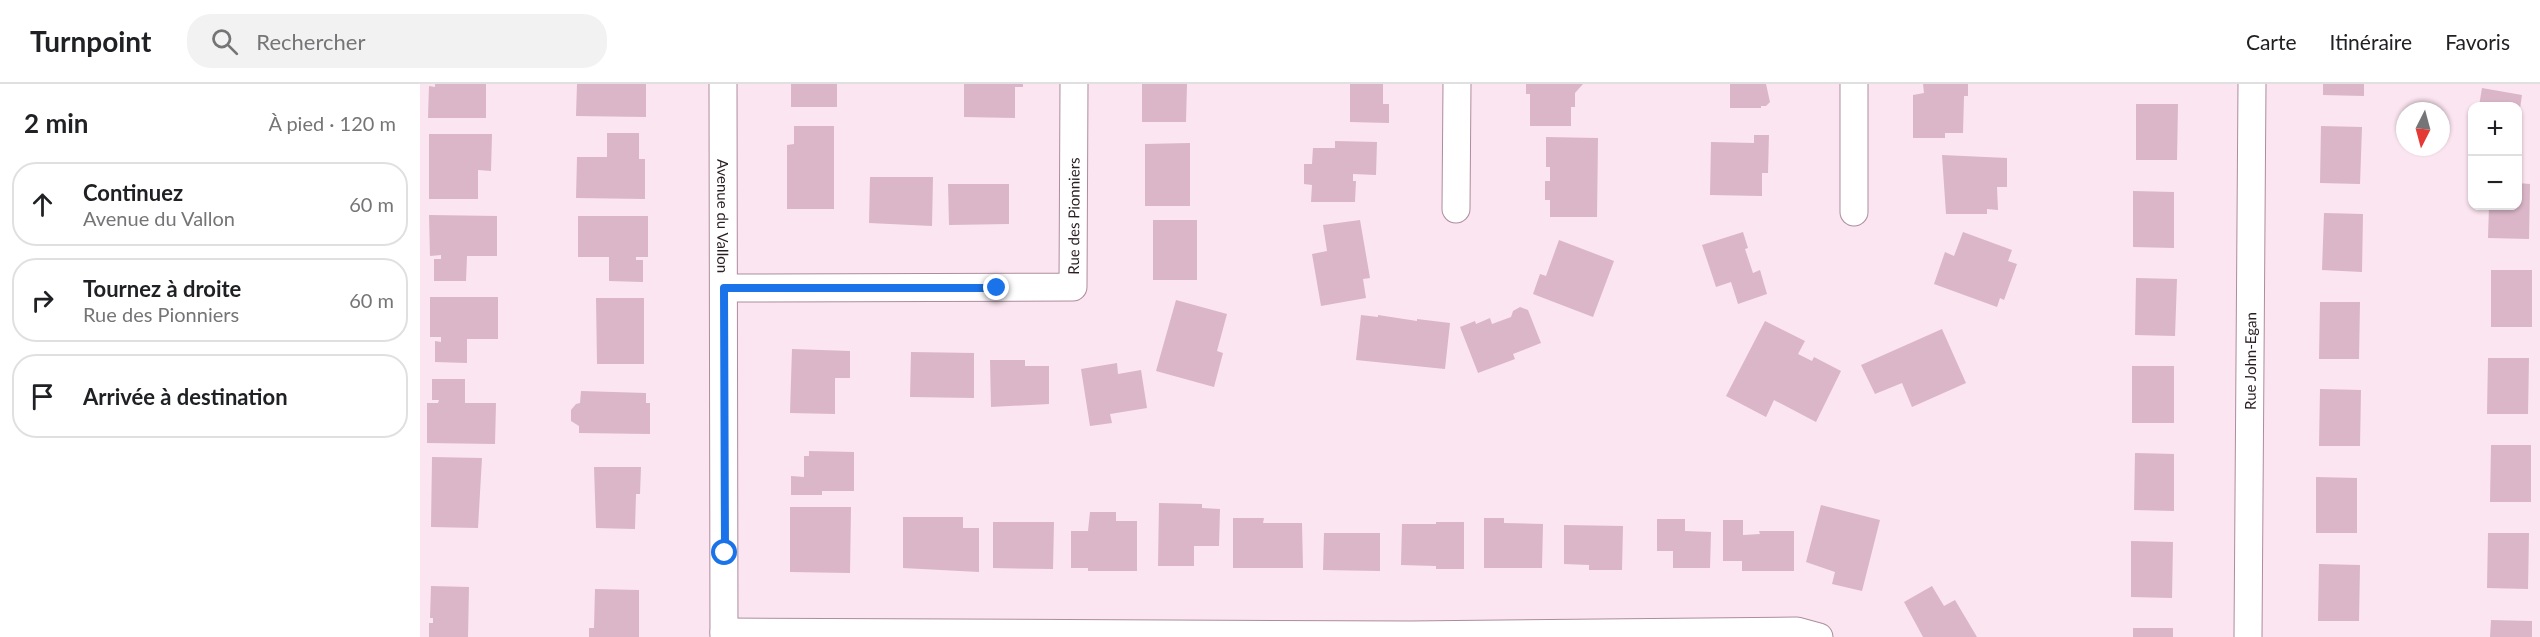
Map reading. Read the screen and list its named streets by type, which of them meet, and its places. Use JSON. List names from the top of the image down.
{
  "streets": {
    "street": ["Rue des Pionniers", "Avenue du Vallon", "Rue John-Egan"]
  },
  "crossings": [
    ["Rue des Pionniers", "Avenue du Vallon"]
  ],
  "north": "bottom",
  "page": {
    "header": "Turnpoint",
    "search": "Rechercher",
    "nav": ["Carte", "Itinéraire", "Favoris"],
    "heading": ["2 min", "À pied · 120 m"],
    "map_buttons": ["+", "−"],
    "list": [
      ["Continuez", "Avenue du Vallon", "60 m"],
      ["Tournez à droite", "Rue des Pionniers", "60 m"],
      "Arrivée à destination"
    ]
  }
}
